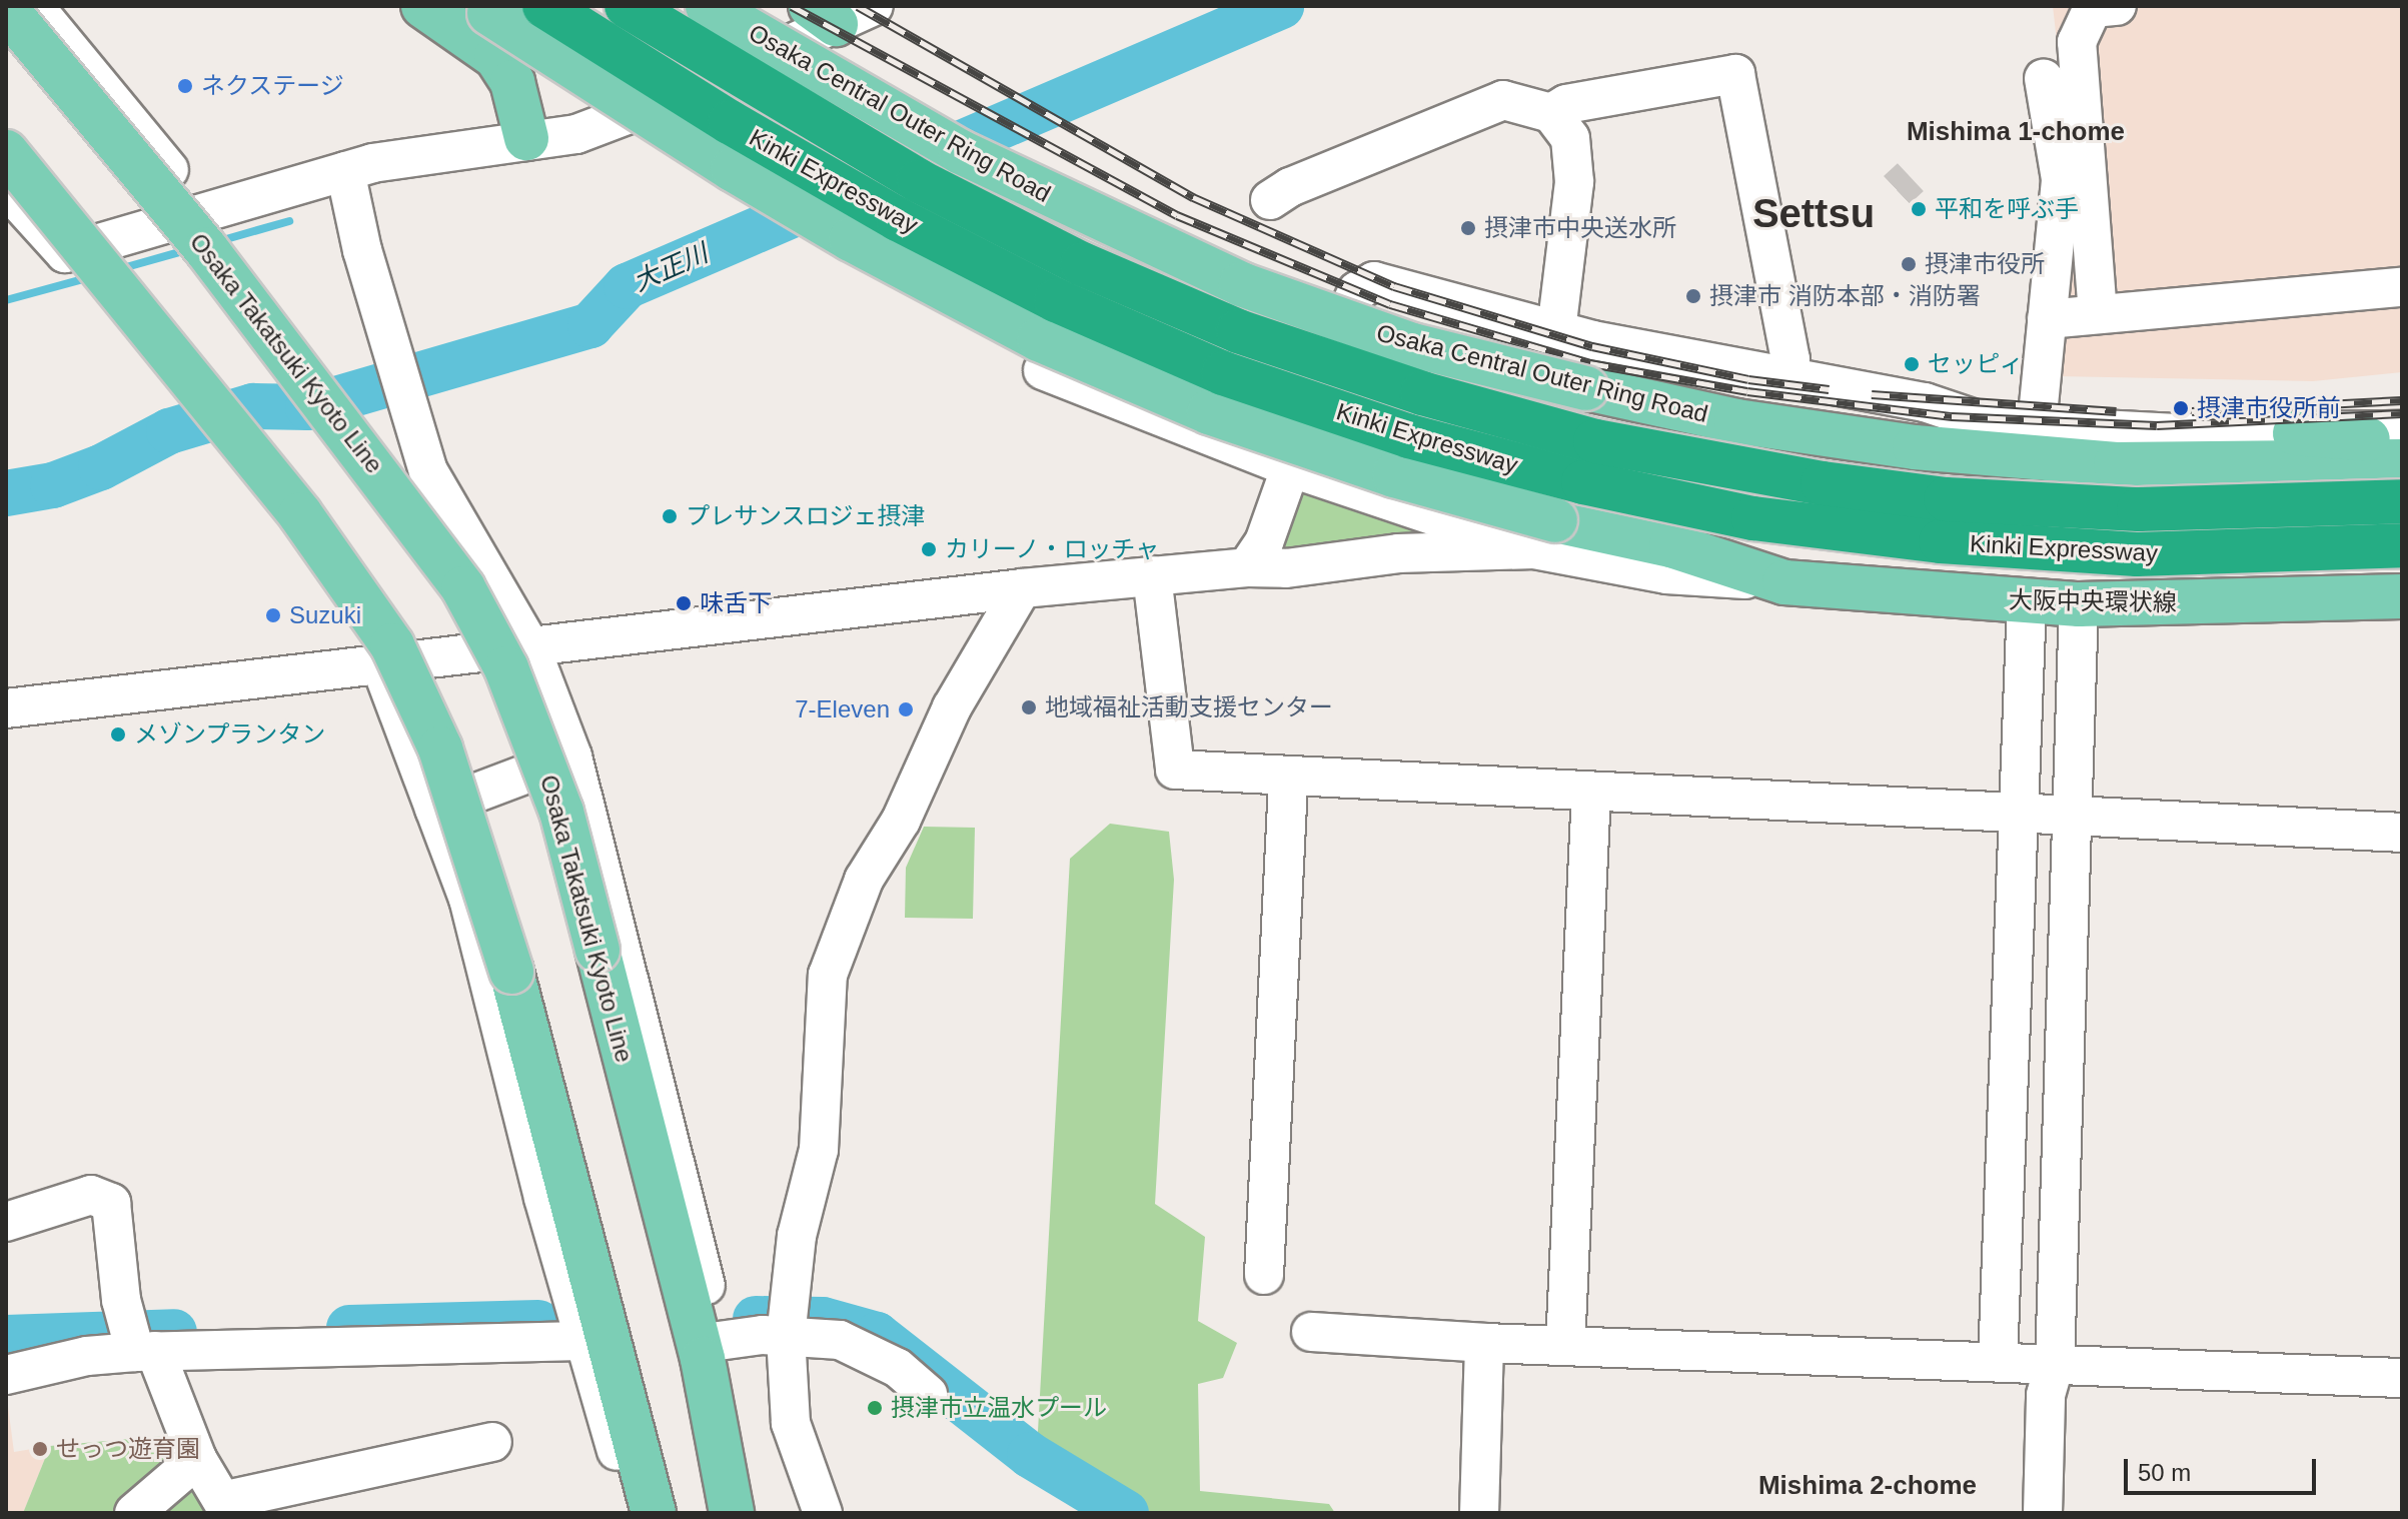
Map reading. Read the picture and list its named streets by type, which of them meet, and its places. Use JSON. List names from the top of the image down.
{
  "streets": {
    "highway": ["Kinki Expressway"],
    "main road": ["Osaka Central Outer Ring Road", "Osaka Takatsuki Kyoto Line", "大阪中央環状線"]
  },
  "districts": ["Mishima 1-chome", "Settsu", "Mishima 2-chome"],
  "water": ["大正川"],
  "places": [
    "ネクステージ",
    "平和を呼ぶ手",
    "摂津市中央送水所",
    "摂津市役所",
    "摂津市 消防本部・消防署",
    "セッピィ",
    "摂津市役所前",
    "プレサンスロジェ摂津",
    "カリーノ・ロッチャ",
    "味舌下",
    "Suzuki",
    "地域福祉活動支援センター",
    "7-Eleven",
    "メゾンプランタン",
    "摂津市立温水プール",
    "せっつ遊育園"
  ],
  "scale_bar": "50 m"
}
